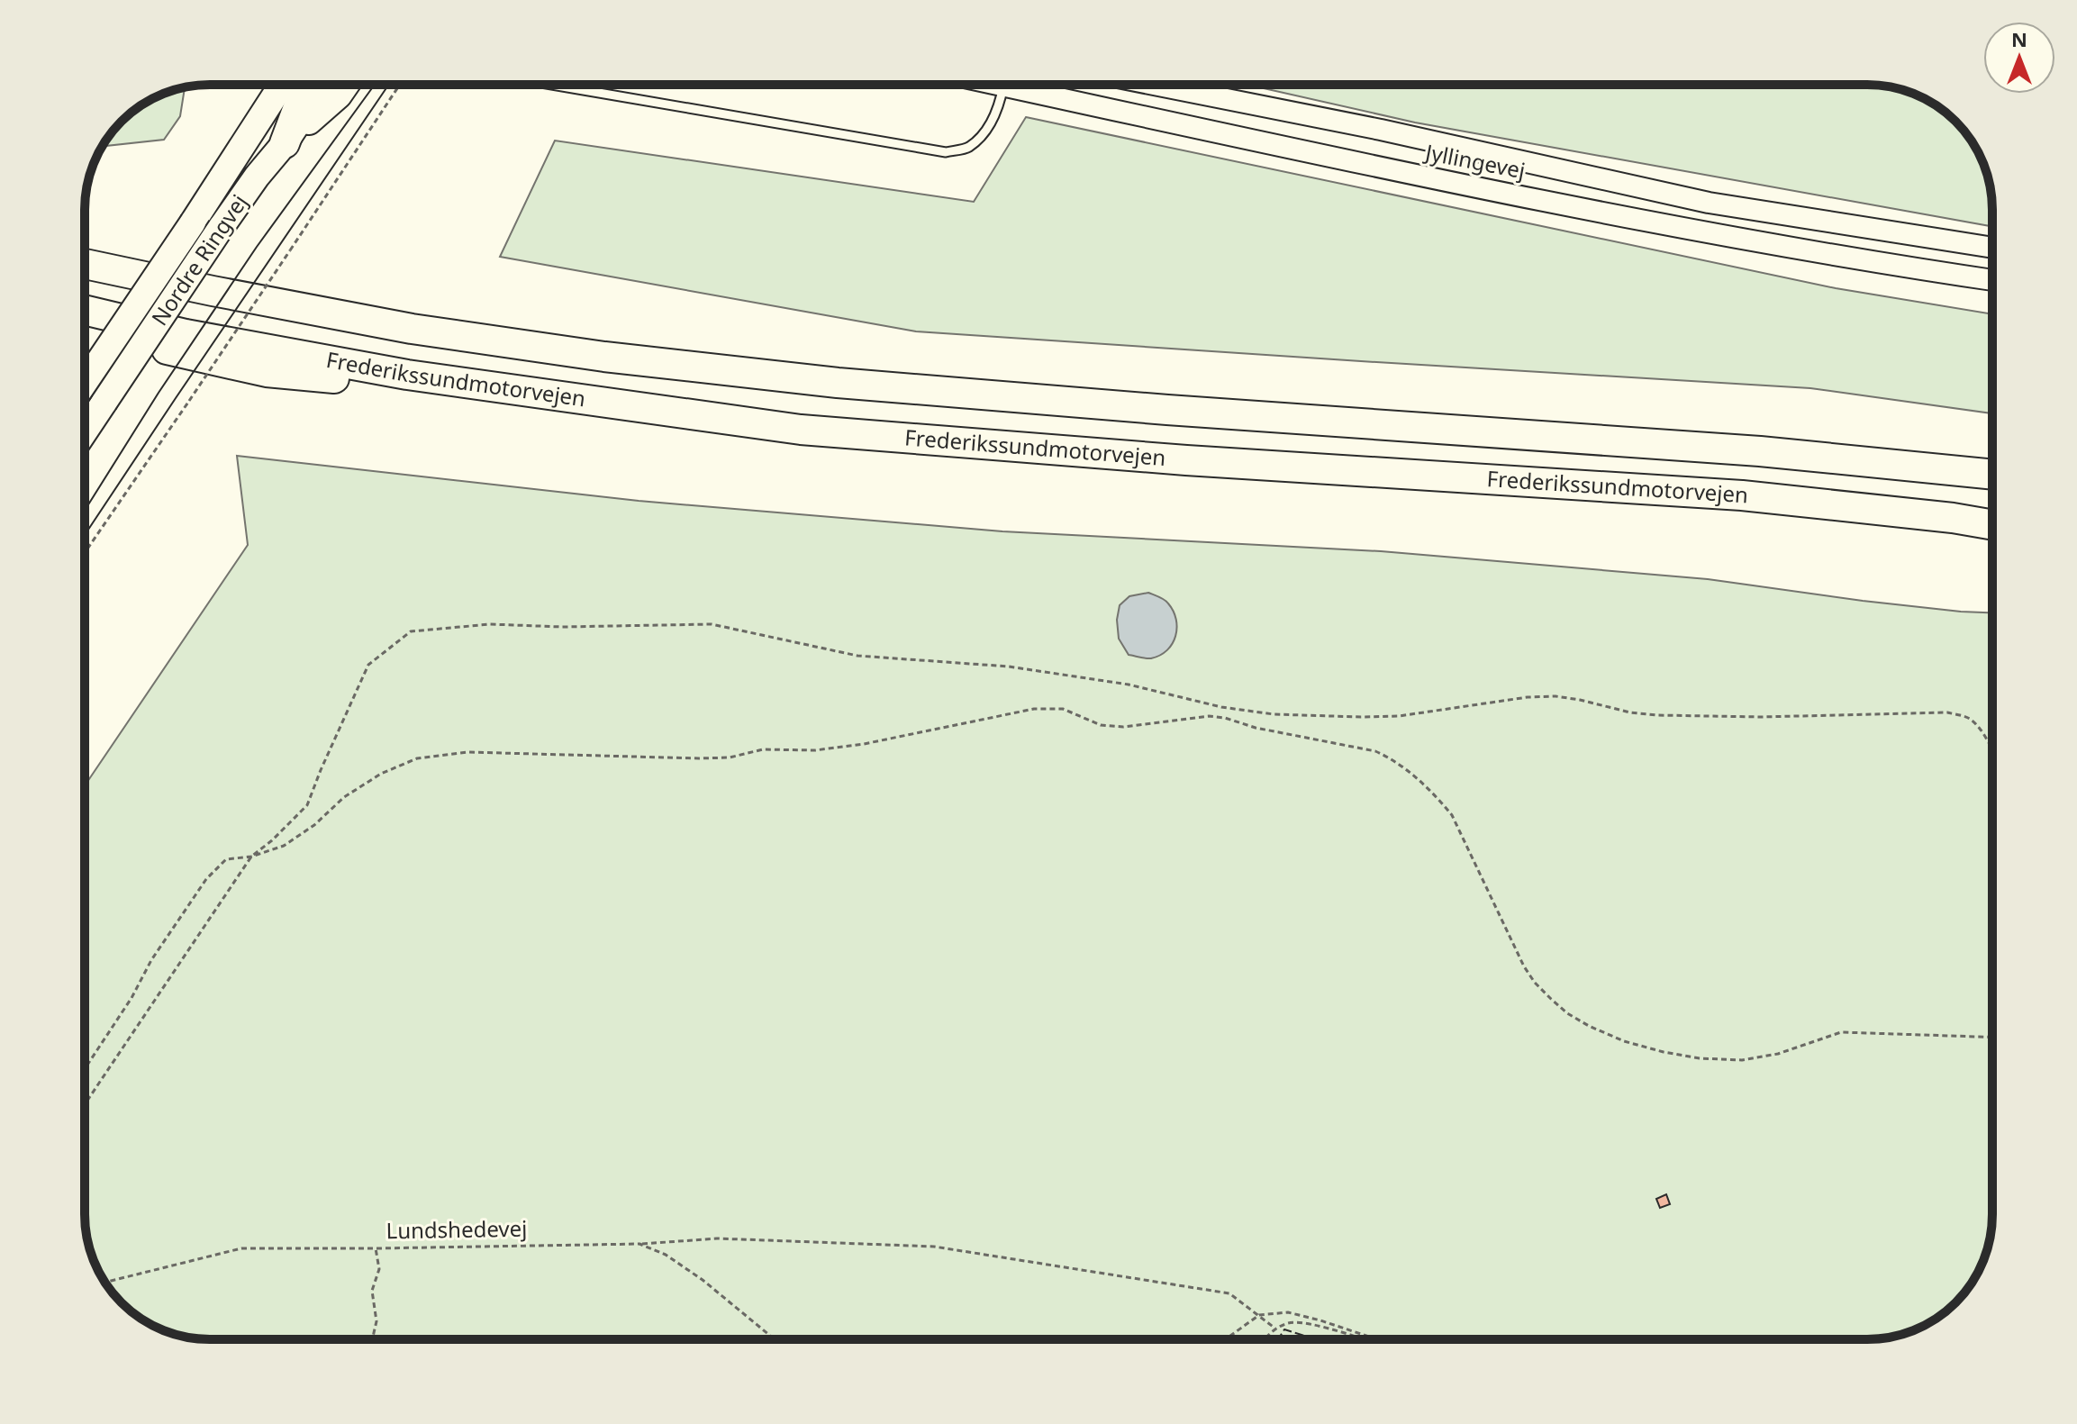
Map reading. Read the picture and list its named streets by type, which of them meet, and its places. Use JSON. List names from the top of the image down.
{
  "streets": {
    "highway": ["Frederikssundmotorvejen"],
    "main road": ["Nordre Ringvej"],
    "street": ["Jyllingevej"],
    "path": ["Lundshedevej"]
  },
  "north": "top"
}
